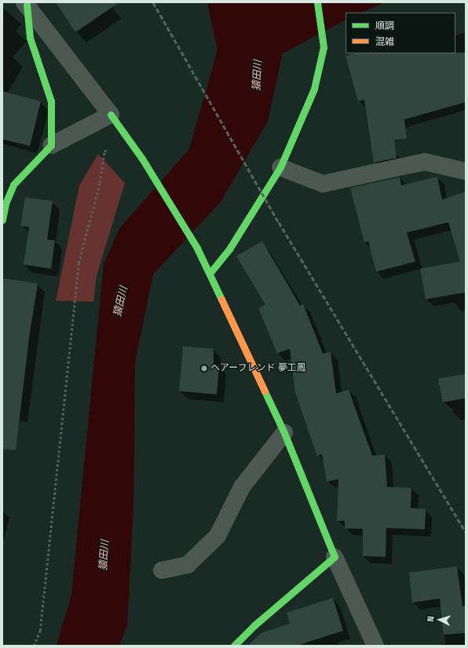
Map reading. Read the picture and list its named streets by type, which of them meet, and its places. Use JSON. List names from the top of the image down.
{
  "water": ["猿田川"],
  "places": ["ヘアーフレンド 夢工鳳"],
  "legend": ["順調", "混雑"],
  "north": "left"
}
